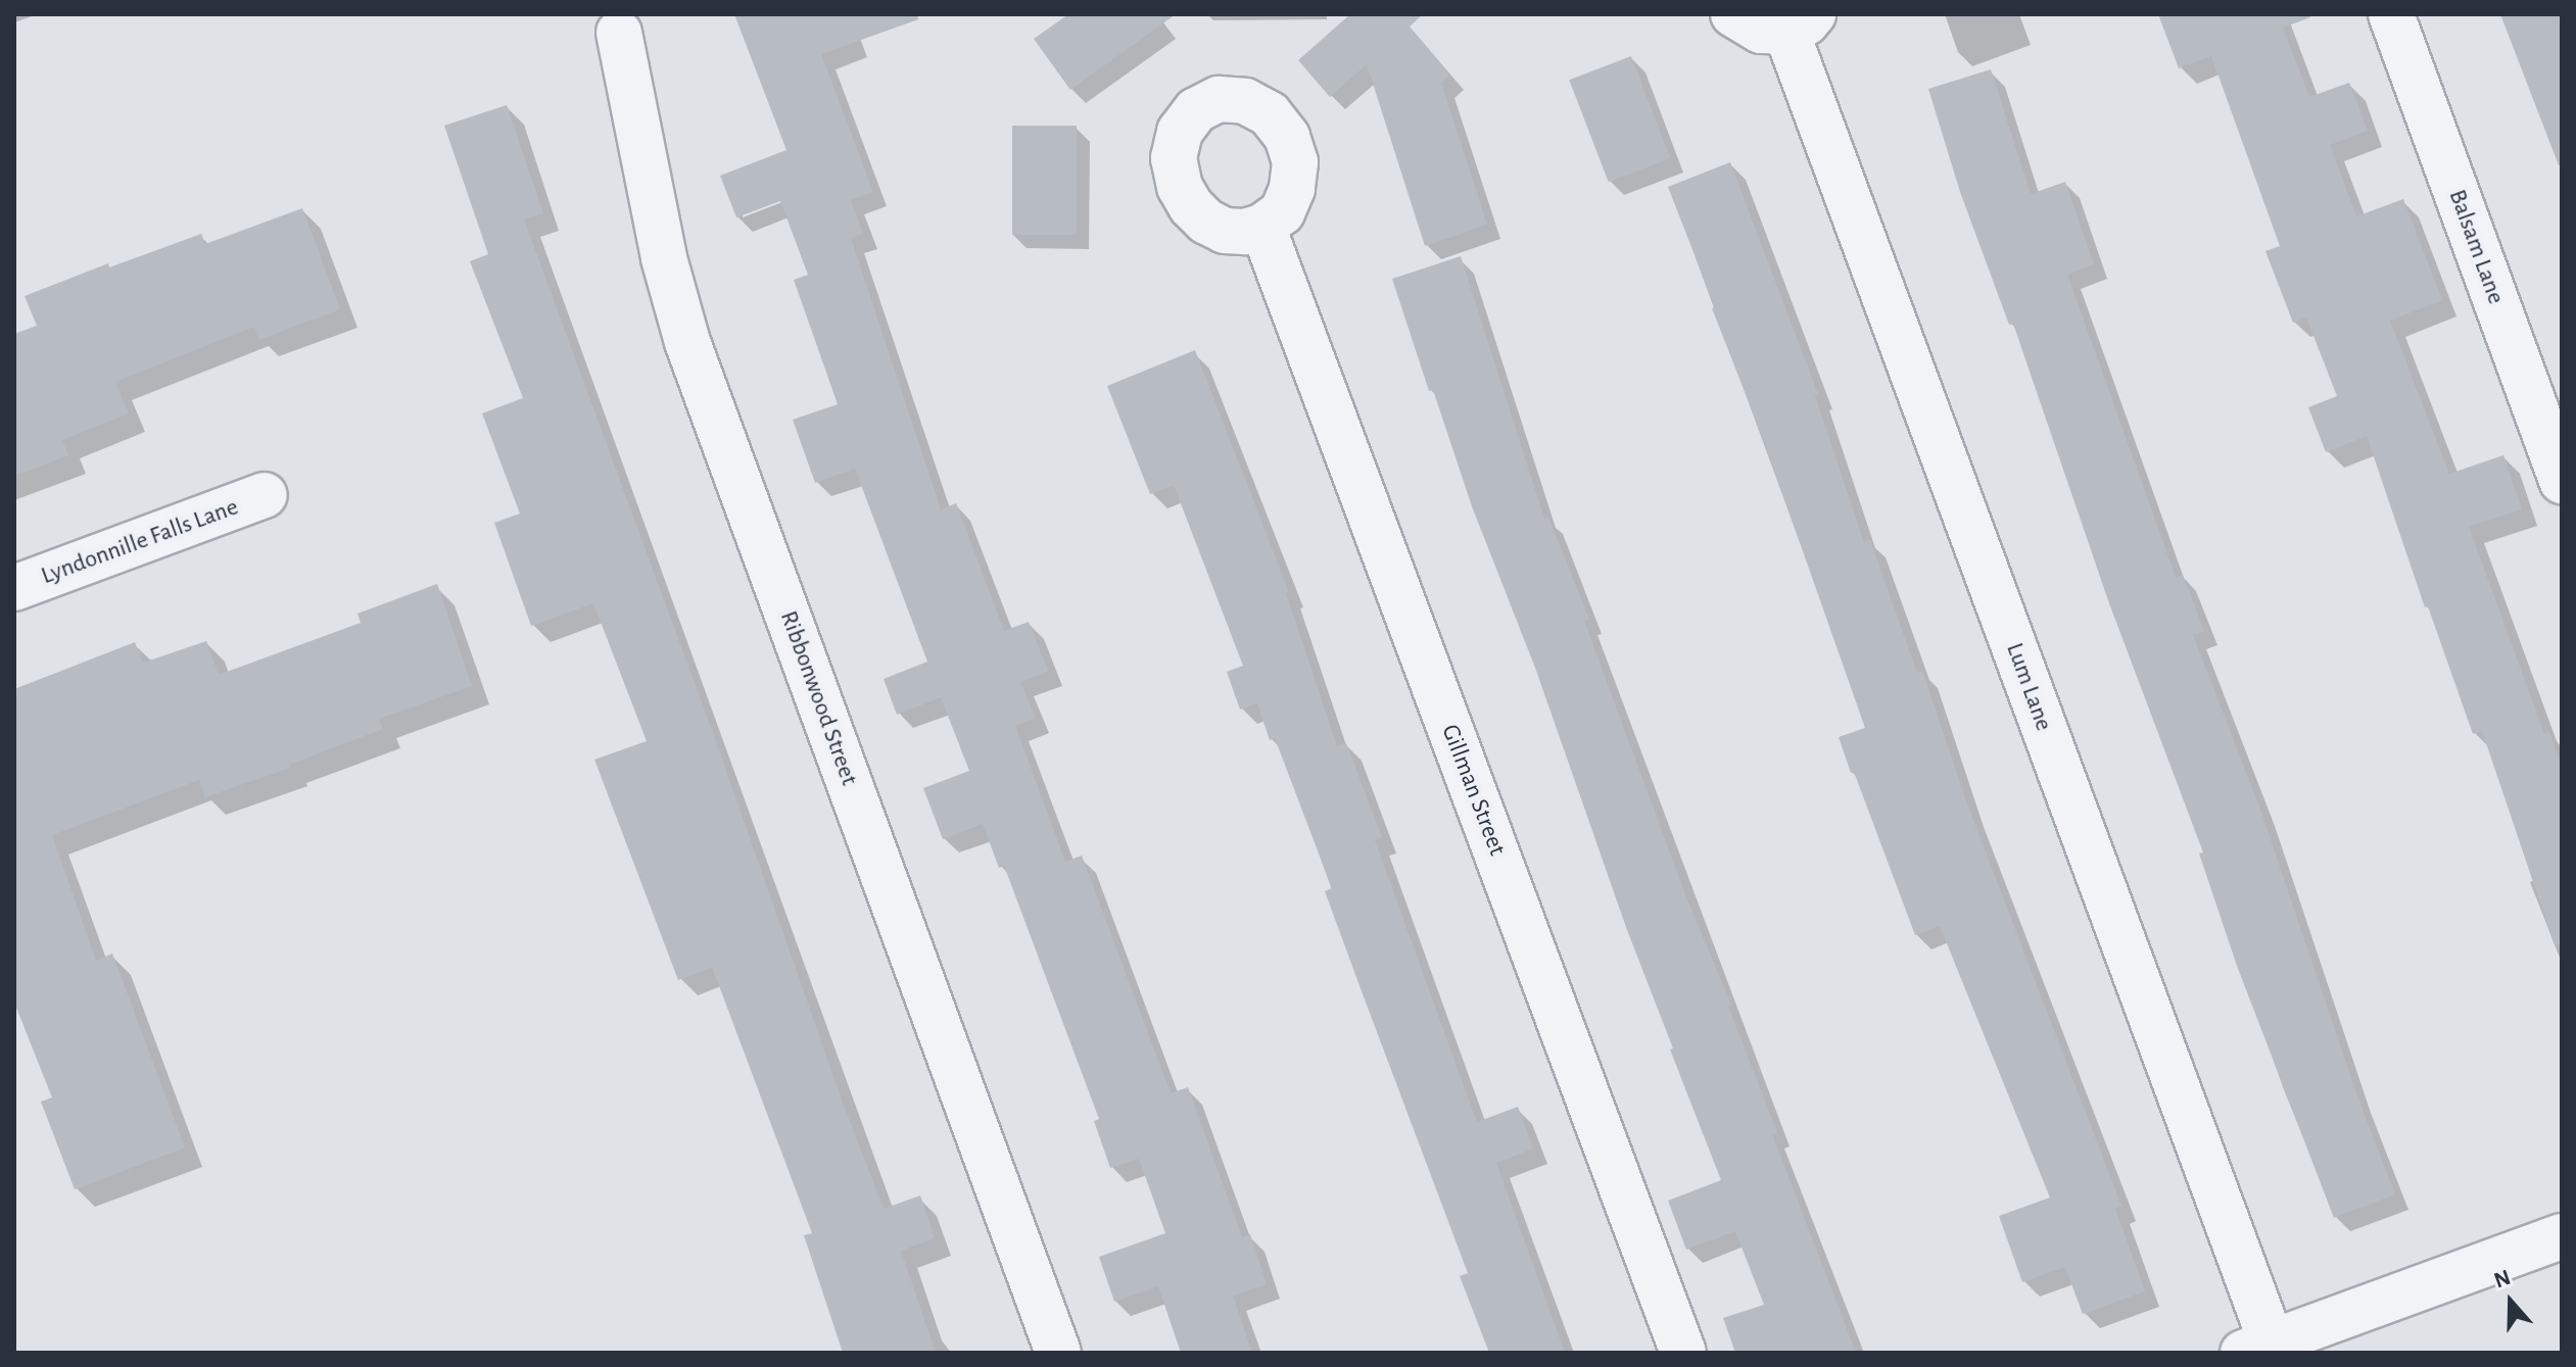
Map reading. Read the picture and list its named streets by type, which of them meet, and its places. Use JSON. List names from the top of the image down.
{
  "streets": {
    "street": [
      "Balsam Lane",
      "Lyndonnille Falls Lane",
      "Lum Lane",
      "Ribbonwood Street",
      "Gillman Street"
    ]
  },
  "north": "top"
}
